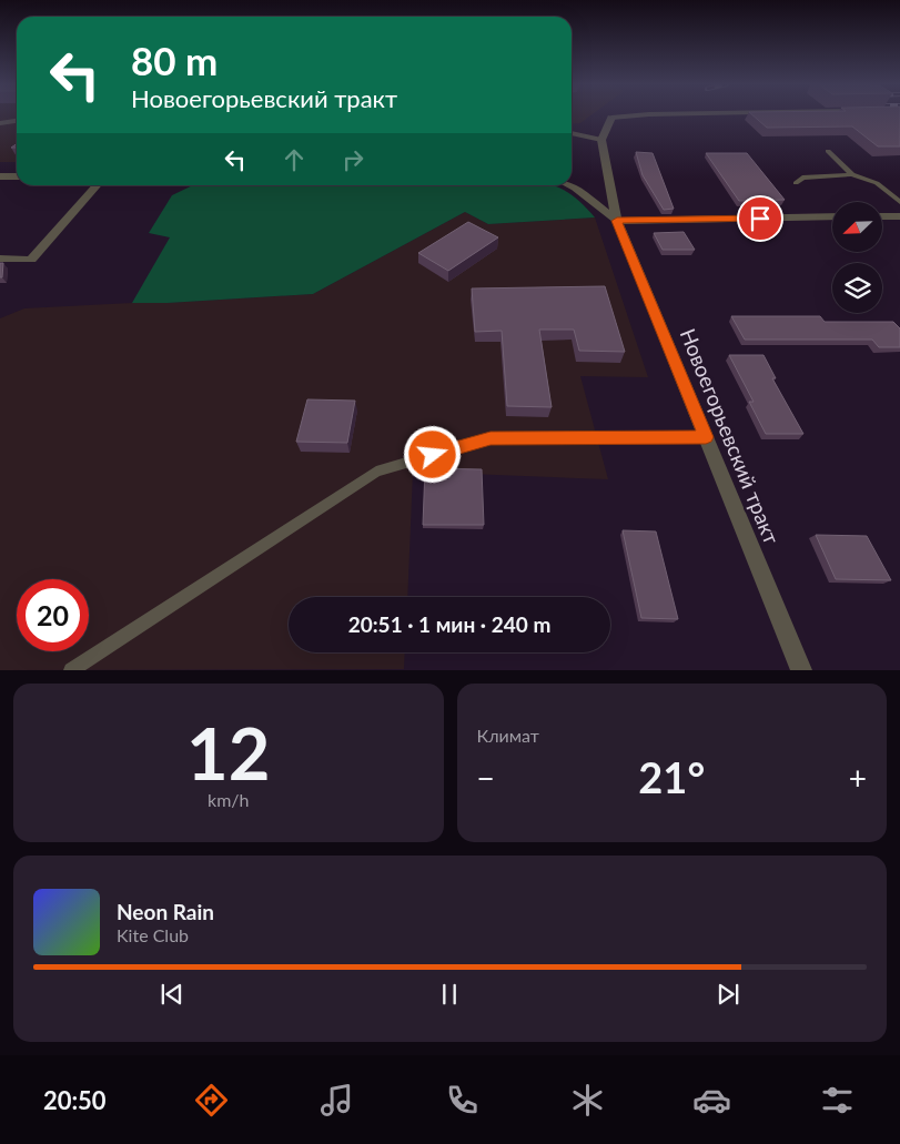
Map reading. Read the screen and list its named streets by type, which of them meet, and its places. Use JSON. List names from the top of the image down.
{
  "streets": {
    "street": ["Новоегорьевский тракт"]
  },
  "north": "bottom left",
  "page": {
    "turn": ["80 m", "Новоегорьевский тракт"],
    "limit": "20",
    "trip": "20:51 · 1 мин · 240 m",
    "tile": [
      ["12", "km/h"],
      "Климат"
    ],
    "heat": ["−", "21°", "+"],
    "song": ["Neon Rain", "Kite Club"],
    "tabs": "20:50"
  }
}
